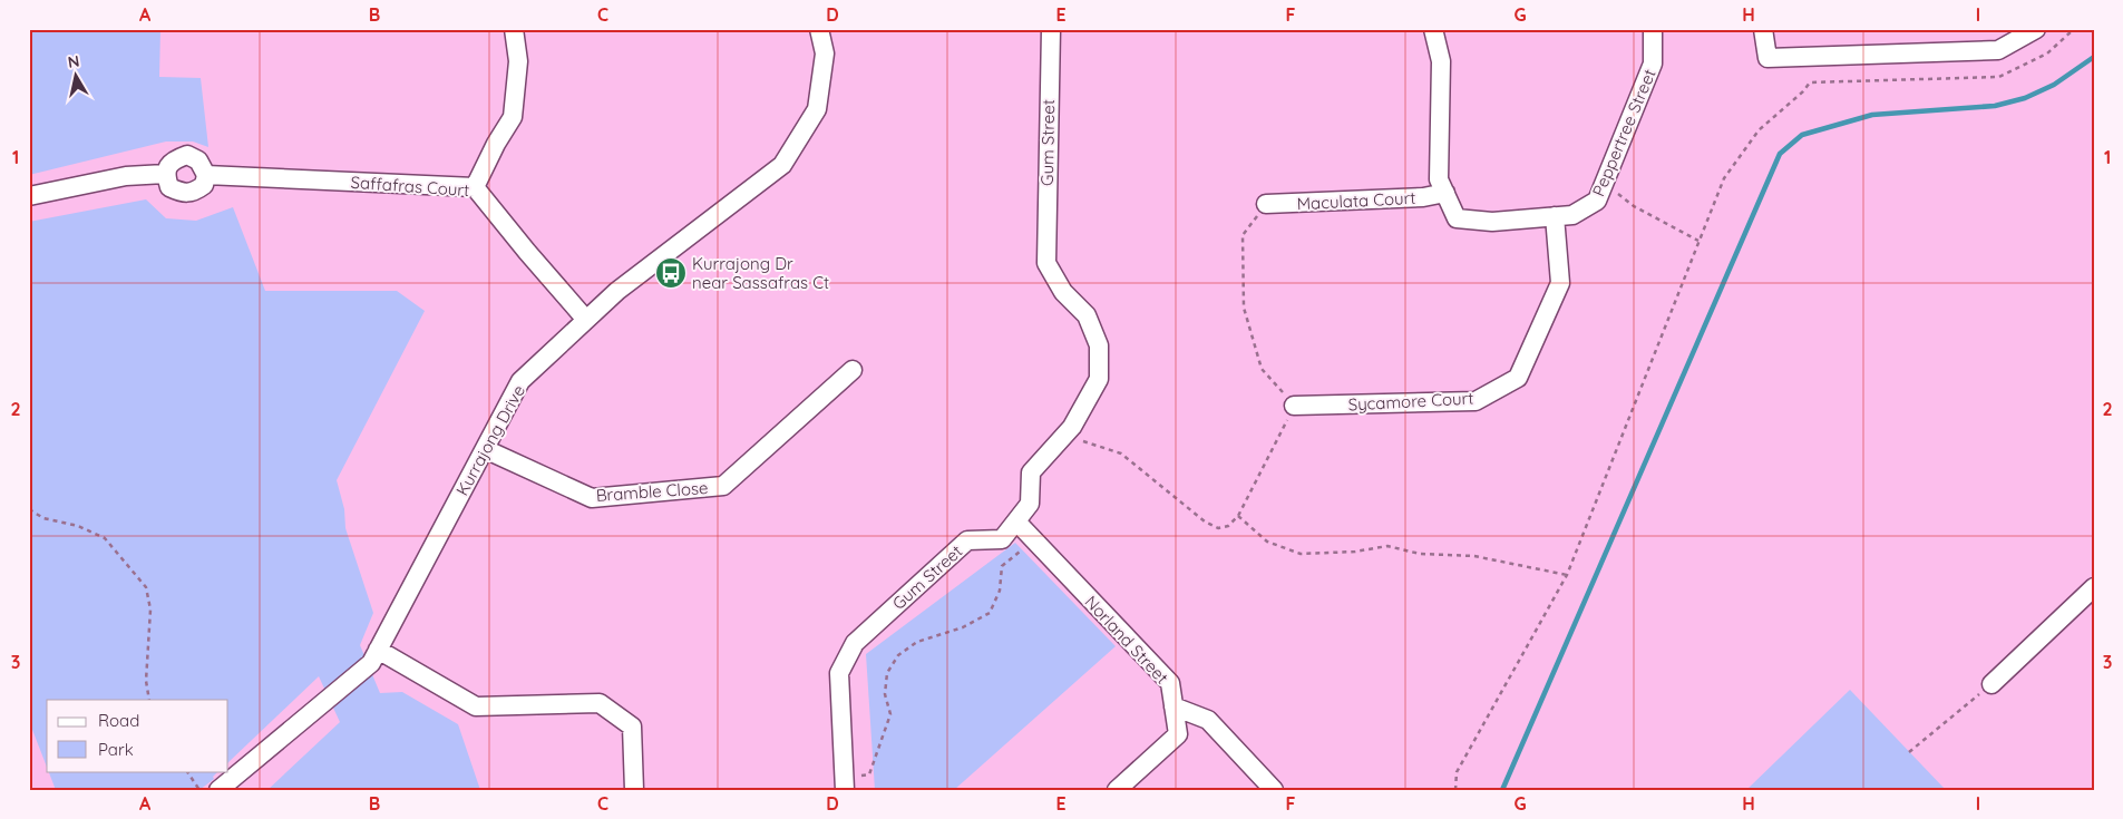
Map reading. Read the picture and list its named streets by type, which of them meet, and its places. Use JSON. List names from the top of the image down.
{
  "streets": {
    "street": [
      "Peppertree Street",
      "Gum Street",
      "Saffafras Court",
      "Maculata Court",
      "Sycamore Court",
      "Kurrajong Drive",
      "Bramble Close",
      "Norland Street"
    ]
  },
  "crossings": [
    ["Peppertree Street", "Maculata Court"],
    ["Peppertree Street", "Sycamore Court"],
    ["Gum Street", "Norland Street"],
    ["Saffafras Court", "Kurrajong Drive"],
    ["Kurrajong Drive", "Bramble Close"]
  ],
  "places": {
    "bus stop": ["Kurrajong Dr near Sassafras Ct"]
  },
  "legend": ["Road", "Park"],
  "north": "top",
  "grid": {
    "columns": [
      "A",
      "B",
      "C",
      "D",
      "E",
      "F",
      "G",
      "H",
      "I"
    ],
    "rows": ["1", "2", "3"]
  }
}
